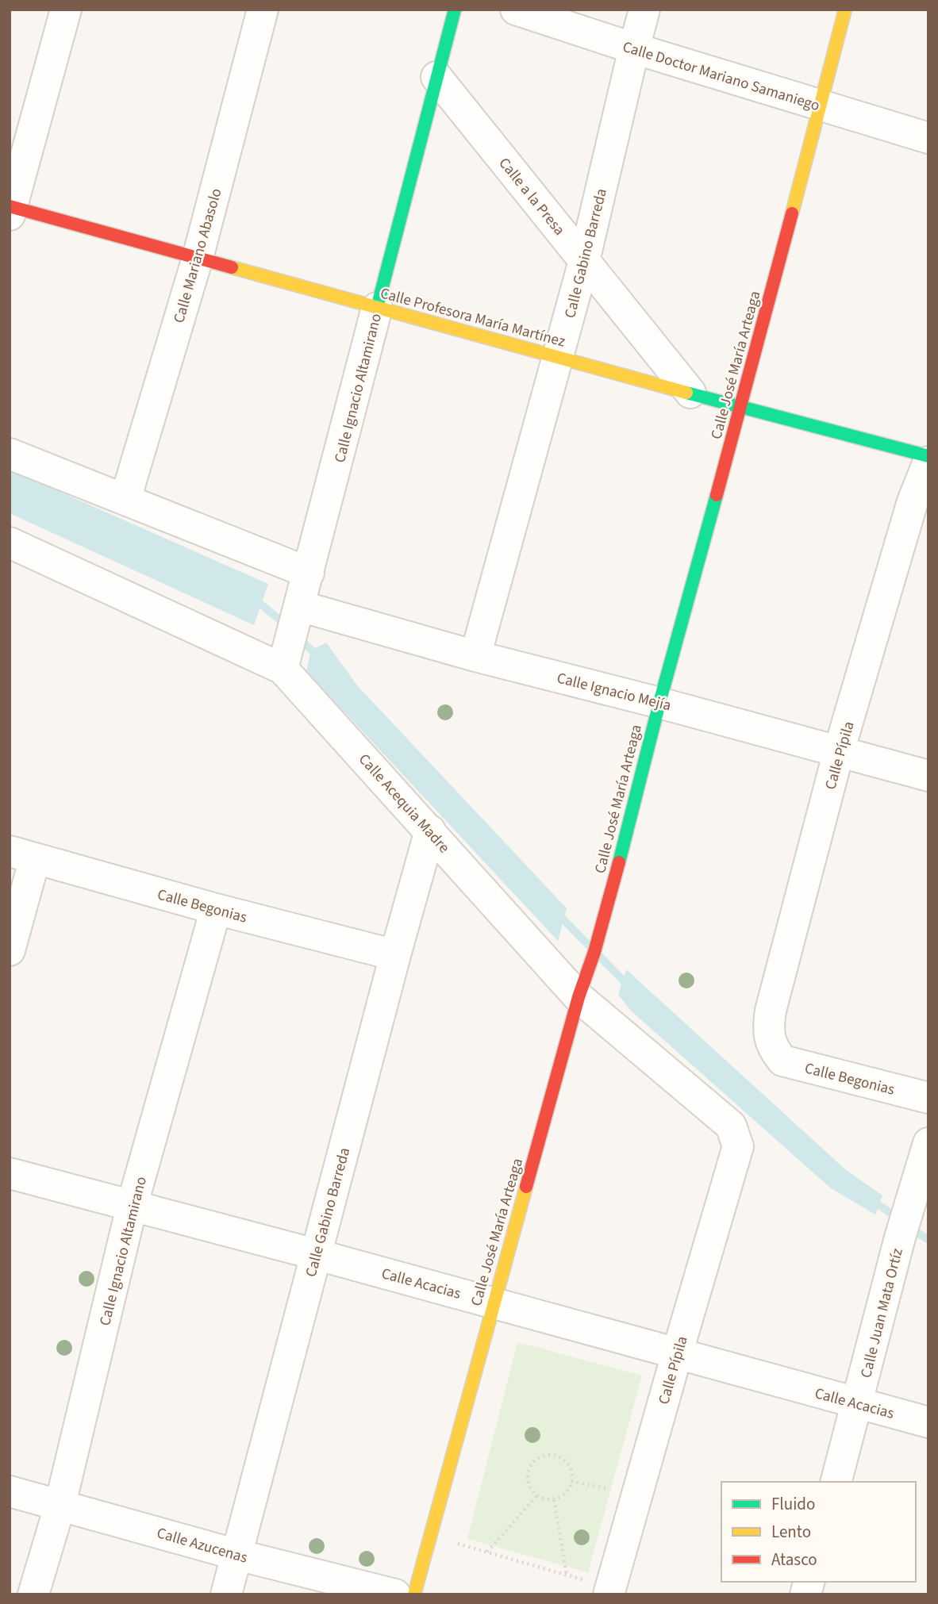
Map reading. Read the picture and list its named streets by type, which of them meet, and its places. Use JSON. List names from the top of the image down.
{
  "streets": {
    "street": [
      "Calle Doctor Mariano Samaniego",
      "Calle a la Presa",
      "Calle Gabino Barreda",
      "Calle Mariano Abasolo",
      "Calle Profesora María Martínez",
      "Calle José María Arteaga",
      "Calle Ignacio Altamirano",
      "Calle Ignacio Mejía",
      "Calle Pípila",
      "Calle Acequia Madre",
      "Calle Begonias",
      "Calle Acacias",
      "Calle Juan Mata Ortíz",
      "Calle Azucenas"
    ]
  },
  "crossings": [
    ["Calle Doctor Mariano Samaniego", "Calle Gabino Barreda"],
    ["Calle Doctor Mariano Samaniego", "Calle José María Arteaga"],
    ["Calle a la Presa", "Calle Gabino Barreda"],
    ["Calle a la Presa", "Calle Profesora María Martínez"],
    ["Calle a la Presa", "Calle Ignacio Altamirano"],
    ["Calle Gabino Barreda", "Calle Profesora María Martínez"],
    ["Calle Gabino Barreda", "Calle Ignacio Mejía"],
    ["Calle Gabino Barreda", "Calle Acequia Madre"],
    ["Calle Gabino Barreda", "Calle Begonias"],
    ["Calle Gabino Barreda", "Calle Acacias"],
    ["Calle Gabino Barreda", "Calle Azucenas"],
    ["Calle Mariano Abasolo", "Calle Profesora María Martínez"],
    ["Calle Profesora María Martínez", "Calle José María Arteaga"],
    ["Calle Profesora María Martínez", "Calle Ignacio Altamirano"],
    ["Calle José María Arteaga", "Calle Ignacio Mejía"],
    ["Calle José María Arteaga", "Calle Acequia Madre"],
    ["Calle José María Arteaga", "Calle Acacias"],
    ["Calle Ignacio Altamirano", "Calle Ignacio Mejía"],
    ["Calle Ignacio Altamirano", "Calle Acequia Madre"],
    ["Calle Ignacio Altamirano", "Calle Begonias"],
    ["Calle Ignacio Altamirano", "Calle Acacias"],
    ["Calle Ignacio Altamirano", "Calle Azucenas"],
    ["Calle Ignacio Mejía", "Calle Pípila"],
    ["Calle Pípila", "Calle Acequia Madre"],
    ["Calle Pípila", "Calle Begonias"],
    ["Calle Pípila", "Calle Acacias"],
    ["Calle Acacias", "Calle Juan Mata Ortíz"]
  ],
  "legend": ["Fluido", "Lento", "Atasco"]
}
